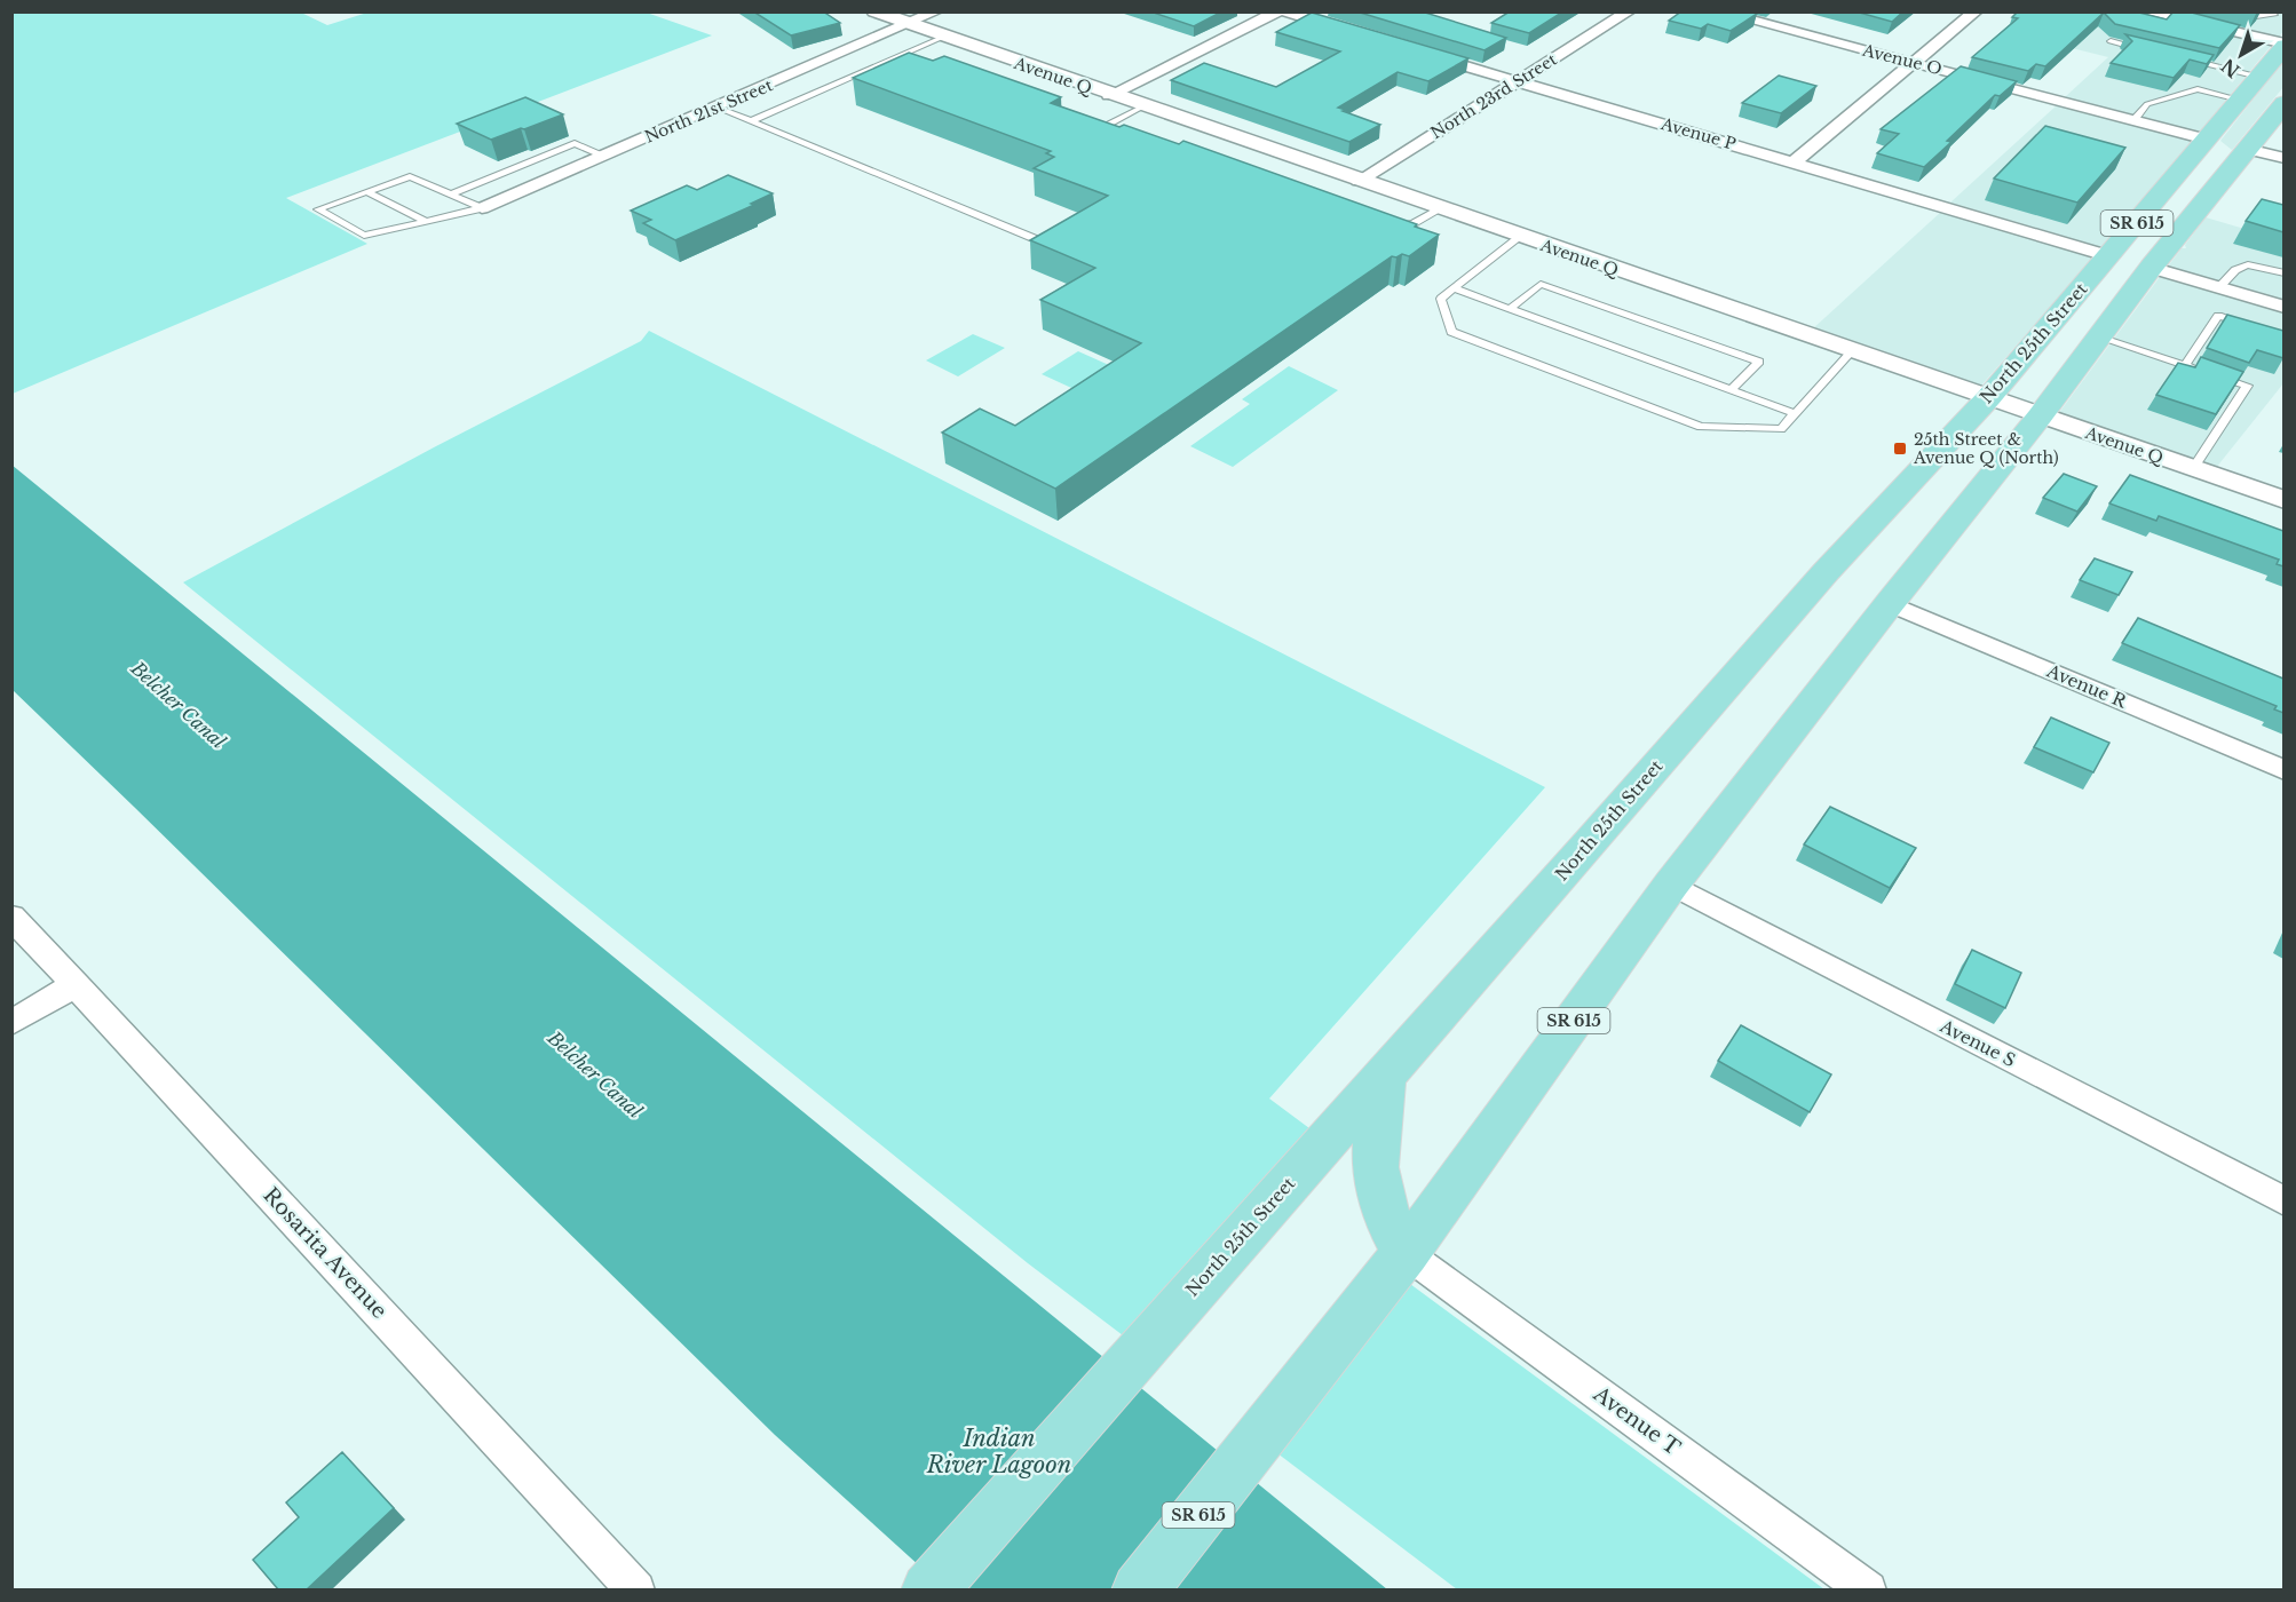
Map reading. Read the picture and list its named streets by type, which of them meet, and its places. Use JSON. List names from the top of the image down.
{
  "streets": {
    "main road": ["SR 615", "North 25th Street"],
    "street": [
      "Avenue O",
      "Avenue Q",
      "North 23rd Street",
      "North 21st Street",
      "Avenue P",
      "Avenue R",
      "Avenue S",
      "Rosarita Avenue",
      "Avenue T"
    ]
  },
  "crossings": [
    ["Avenue O", "North 25th Street"],
    ["Avenue Q", "North 23rd Street"],
    ["Avenue Q", "North 21st Street"],
    ["Avenue Q", "SR 615"],
    ["Avenue Q", "North 25th Street"],
    ["North 23rd Street", "Avenue P"],
    ["Avenue P", "North 25th Street"],
    ["SR 615", "Avenue R"],
    ["SR 615", "Avenue S"],
    ["SR 615", "Avenue T"]
  ],
  "water": ["Belcher Canal", "Indian River Lagoon"],
  "places": {
    "transit": ["25th Street & Avenue Q (North)"]
  },
  "north": "bottom left"
}
